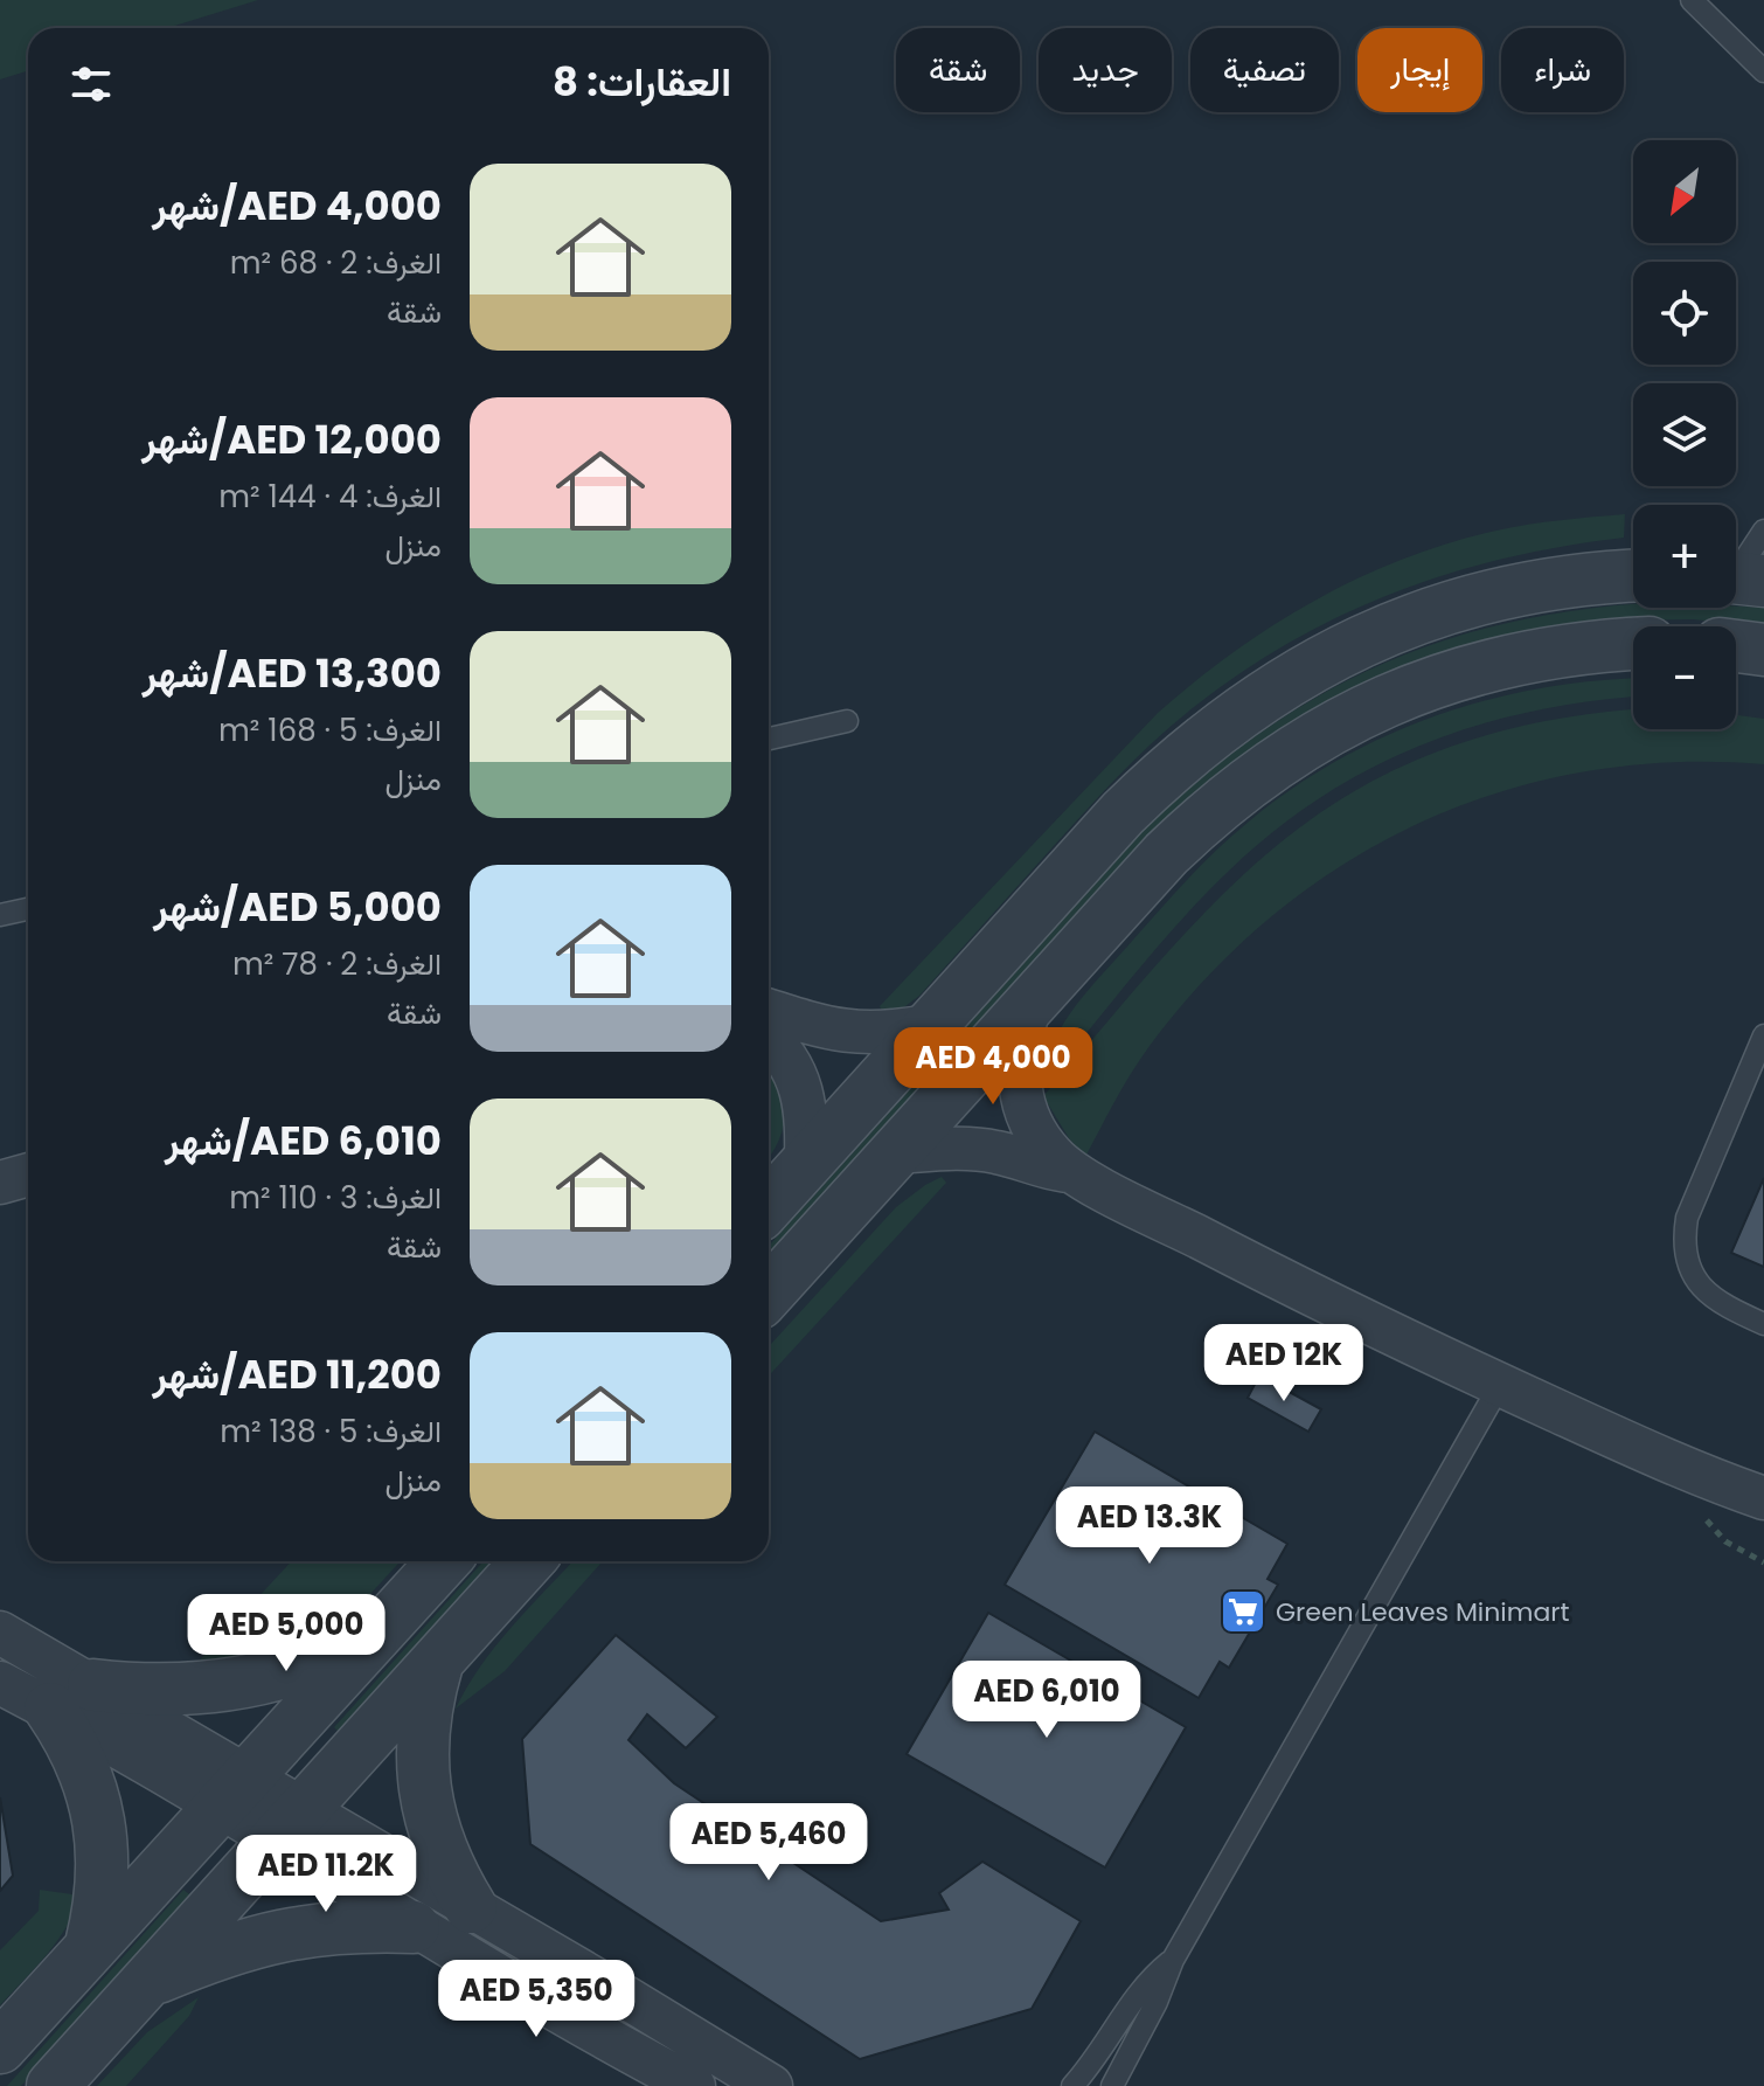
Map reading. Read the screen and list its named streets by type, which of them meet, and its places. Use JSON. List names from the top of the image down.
{
  "places": {
    "supermarket": ["Green Leaves Minimart"]
  },
  "north": "bottom left",
  "page": {
    "chip": [
      "شراء",
      "إيجار",
      "تصفية",
      "جديد",
      "شقة"
    ],
    "heading": "العقارات: 8",
    "map_buttons": ["+", "−"],
    "list": [
      {
        "name": "AED 4,000/شهر",
        "note": "الغرف: 2 · 68 m² · شقة"
      },
      {
        "name": "AED 12,000/شهر",
        "note": "الغرف: 4 · 144 m² · منزل"
      },
      {
        "name": "AED 13,300/شهر",
        "note": "الغرف: 5 · 168 m² · منزل"
      },
      {
        "name": "AED 5,000/شهر",
        "note": "الغرف: 2 · 78 m² · شقة"
      },
      {
        "name": "AED 6,010/شهر",
        "note": "الغرف: 3 · 110 m² · شقة"
      },
      {
        "name": "AED 11,200/شهر",
        "note": "الغرف: 5 · 138 m² · منزل"
      }
    ],
    "price": [
      "AED 4,000",
      "AED 12K",
      "AED 13.3K",
      "AED 5,000",
      "AED 6,010",
      "AED 5,460",
      "AED 11.2K",
      "AED 5,350"
    ]
  }
}
